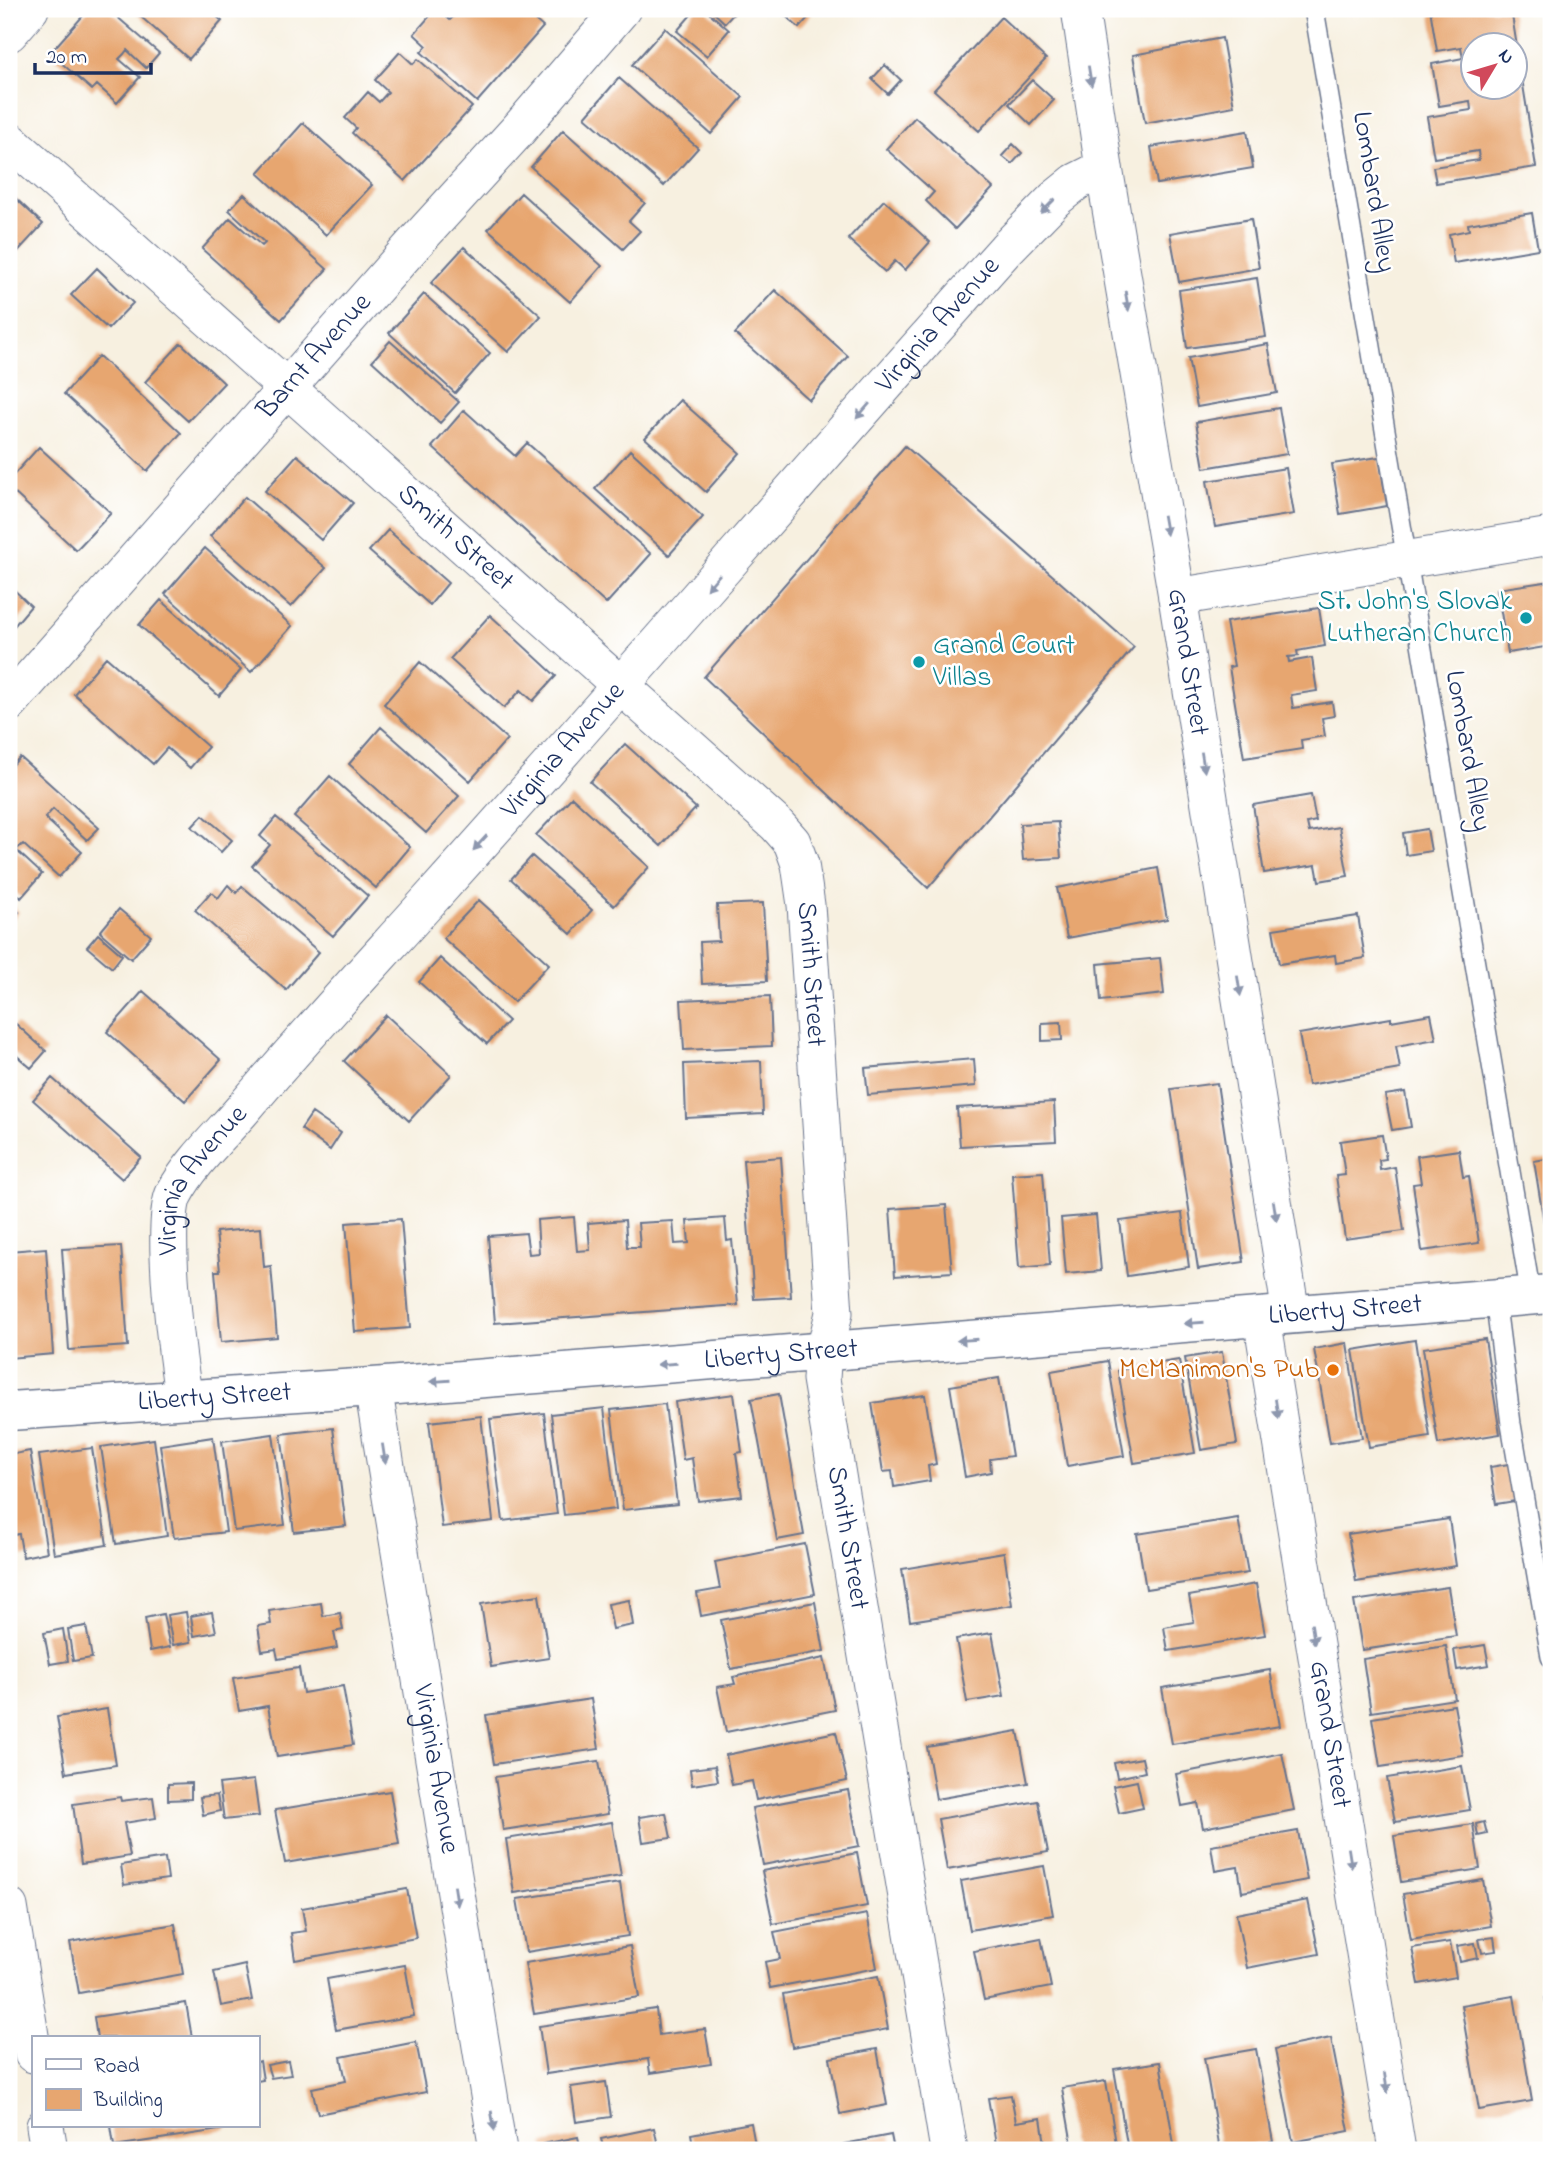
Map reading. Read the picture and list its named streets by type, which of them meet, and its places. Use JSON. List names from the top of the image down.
{
  "streets": {
    "street": [
      "Virginia Avenue",
      "Barnt Avenue",
      "Smith Street",
      "Grand Street",
      "Liberty Street"
    ],
    "lane": ["Lombard Alley"]
  },
  "crossings": [
    ["Lombard Alley", "Liberty Street"],
    ["Virginia Avenue", "Smith Street"],
    ["Virginia Avenue", "Grand Street"],
    ["Virginia Avenue", "Liberty Street"],
    ["Barnt Avenue", "Smith Street"],
    ["Smith Street", "Liberty Street"],
    ["Grand Street", "Liberty Street"]
  ],
  "one_way": ["Virginia Avenue", "Grand Street", "Liberty Street"],
  "places": ["St. John's Slovak Lutheran Church", "Grand Court Villas", "McManimon's Pub"],
  "legend": ["Road", "Building"],
  "scale_bar": "20 m",
  "north": "top right"
}
